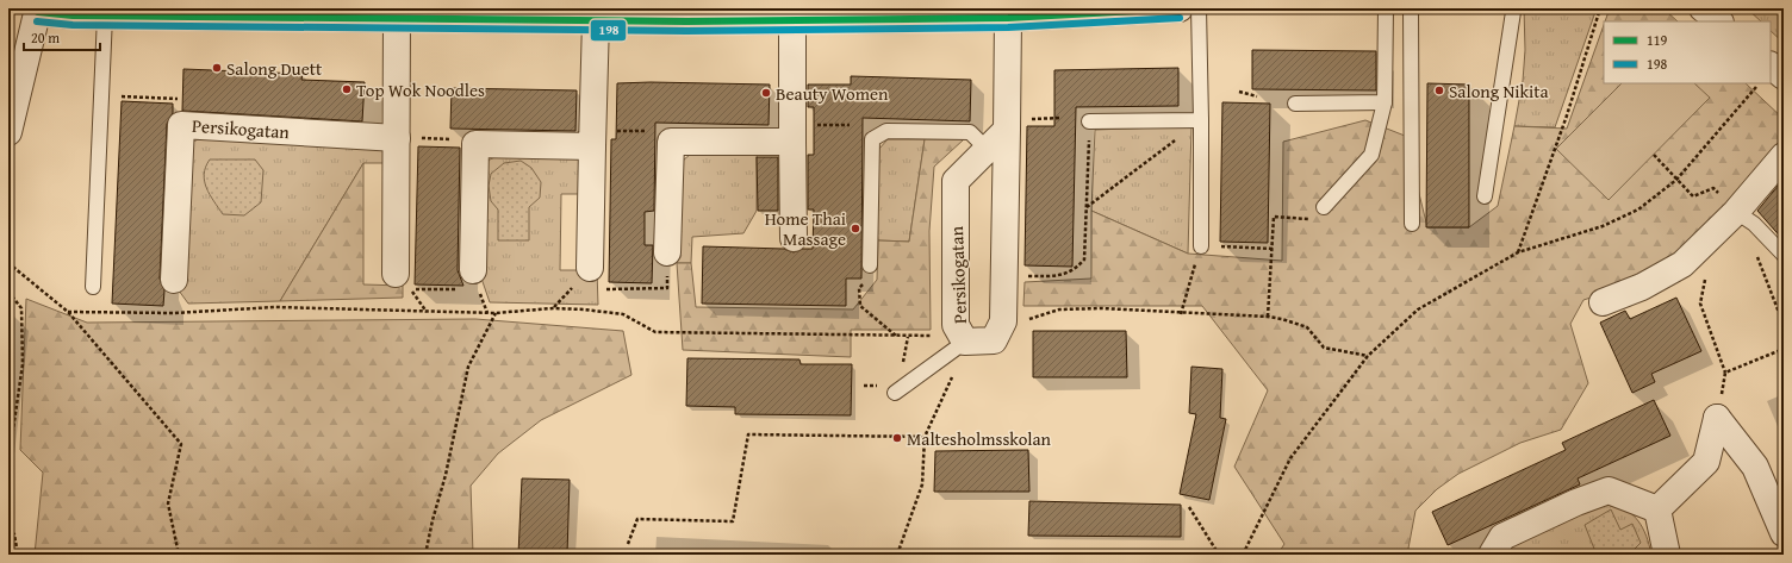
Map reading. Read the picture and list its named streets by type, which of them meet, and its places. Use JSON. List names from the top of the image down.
{
  "streets": {
    "street": ["Persikogatan"]
  },
  "places": [
    "Salong Duett",
    "Top Wok Noodles",
    "Salong Nikita",
    "Beauty Women",
    "Home Thai Massage",
    "Maltesholmsskolan"
  ],
  "lines": ["transit line 119", "transit line 198"],
  "legend": ["119", "198"],
  "scale_bar": "20 m"
}
